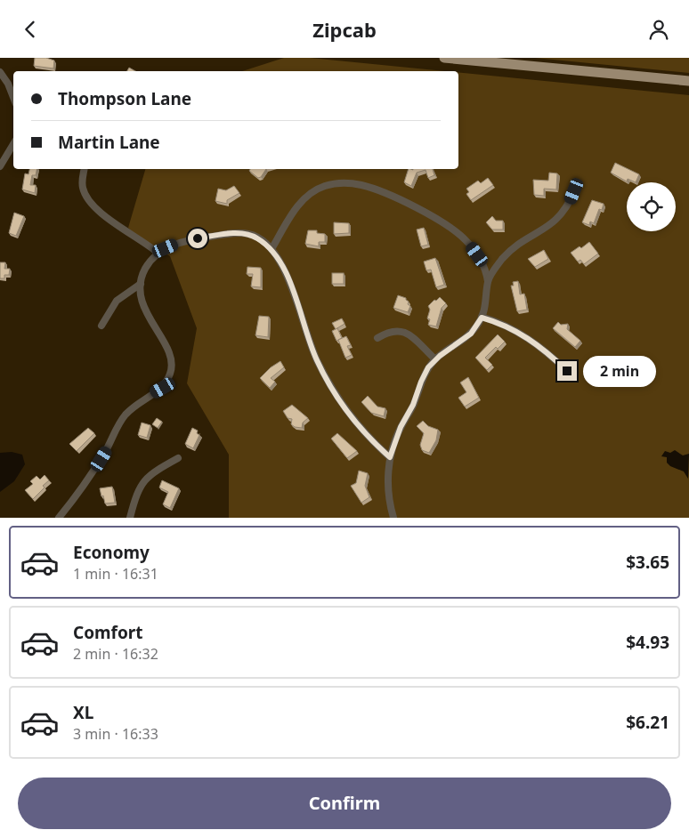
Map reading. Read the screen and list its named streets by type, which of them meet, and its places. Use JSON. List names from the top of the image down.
{
  "page": {
    "header": "Zipcab",
    "banner": ["Thompson Lane", "Martin Lane"],
    "bubble": "2 min",
    "list": [
      {
        "name": "Economy",
        "note": "1 min · 16:31",
        "value": "$3.65"
      },
      {
        "name": "Comfort",
        "note": "2 min · 16:32",
        "value": "$4.93"
      },
      {
        "name": "XL",
        "note": "3 min · 16:33",
        "value": "$6.21"
      }
    ],
    "buttons": "Confirm"
  }
}
